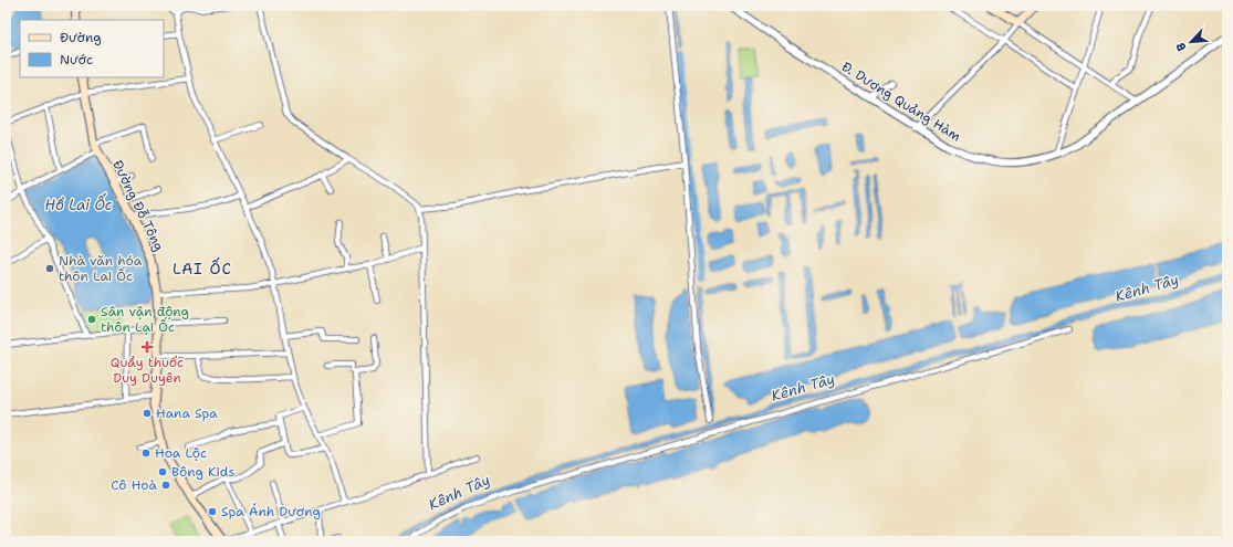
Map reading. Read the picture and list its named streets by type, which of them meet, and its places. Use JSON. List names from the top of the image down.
{
  "streets": {
    "main road": ["Đường Đỗ Tông"],
    "street": ["Đ. Dương Quảng Hàm"]
  },
  "districts": ["LAI ỐC"],
  "water": ["Hồ Lai Ốc", "Kênh Tây"],
  "places": {
    "other": [
      "Nhà văn hóa thôn Lai Ốc",
      "Sân vận động thôn Lại Ốc",
      "Hana Spa",
      "Hoa Lộc",
      "Bông Kids",
      "Cô Hoà",
      "Spa Ánh Dương"
    ],
    "health": ["Quầy thuốc Duy Duyên"]
  },
  "legend": ["Đường", "Nước"],
  "north": "bottom left"
}
